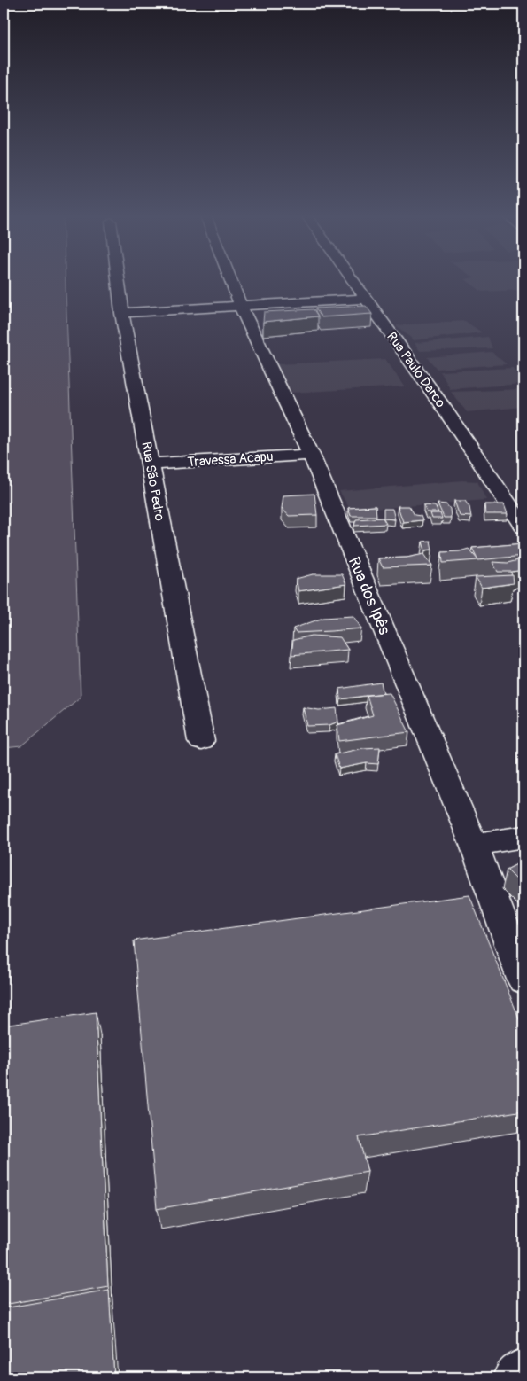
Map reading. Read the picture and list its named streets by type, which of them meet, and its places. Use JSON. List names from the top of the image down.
{
  "streets": {
    "main road": [
      "Rua Paulo Darco",
      "Travessa Acapu",
      "Rua São Pedro",
      "Rua dos Ipês"
    ]
  },
  "crossings": [
    ["Travessa Acapu", "Rua São Pedro"],
    ["Travessa Acapu", "Rua dos Ipês"]
  ]
}
